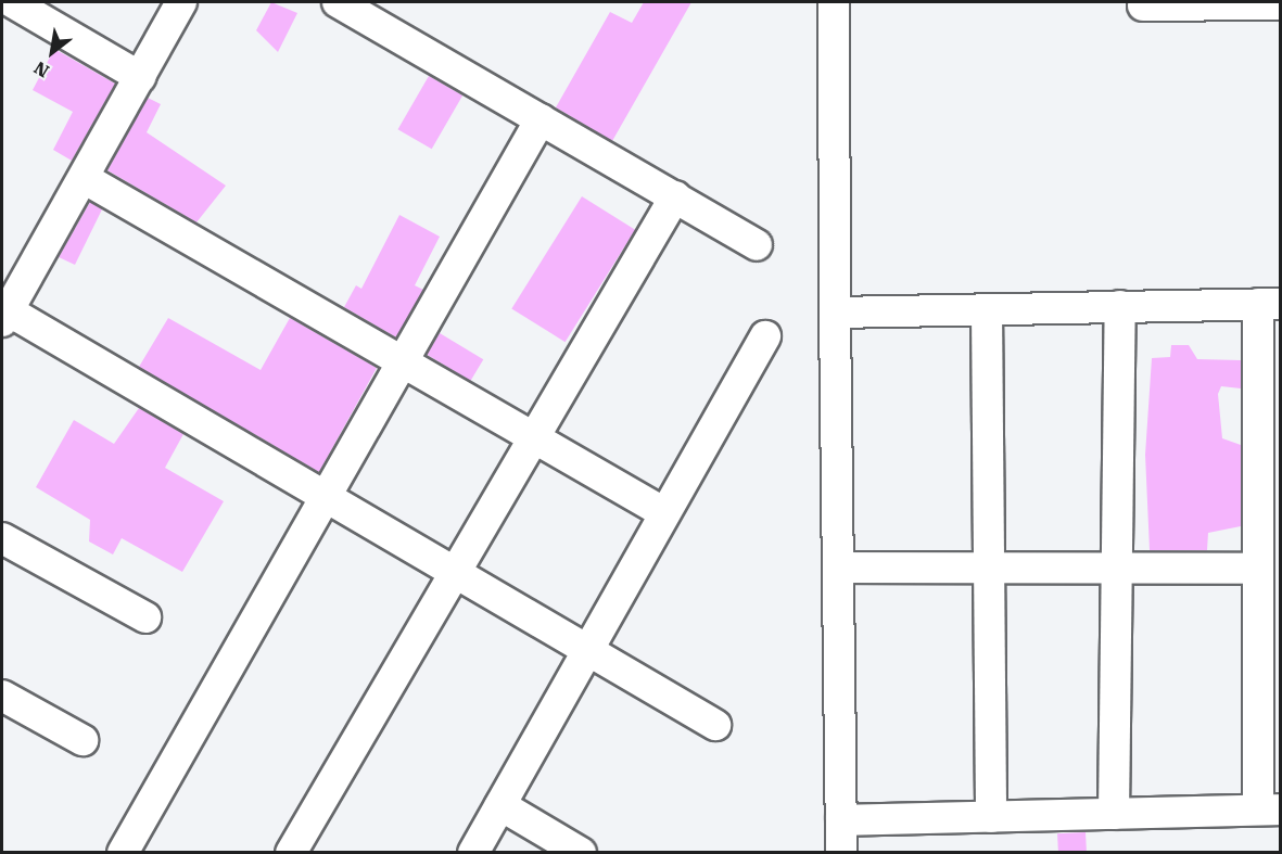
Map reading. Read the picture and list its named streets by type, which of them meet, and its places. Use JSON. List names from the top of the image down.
{
  "north": "bottom left"
}
